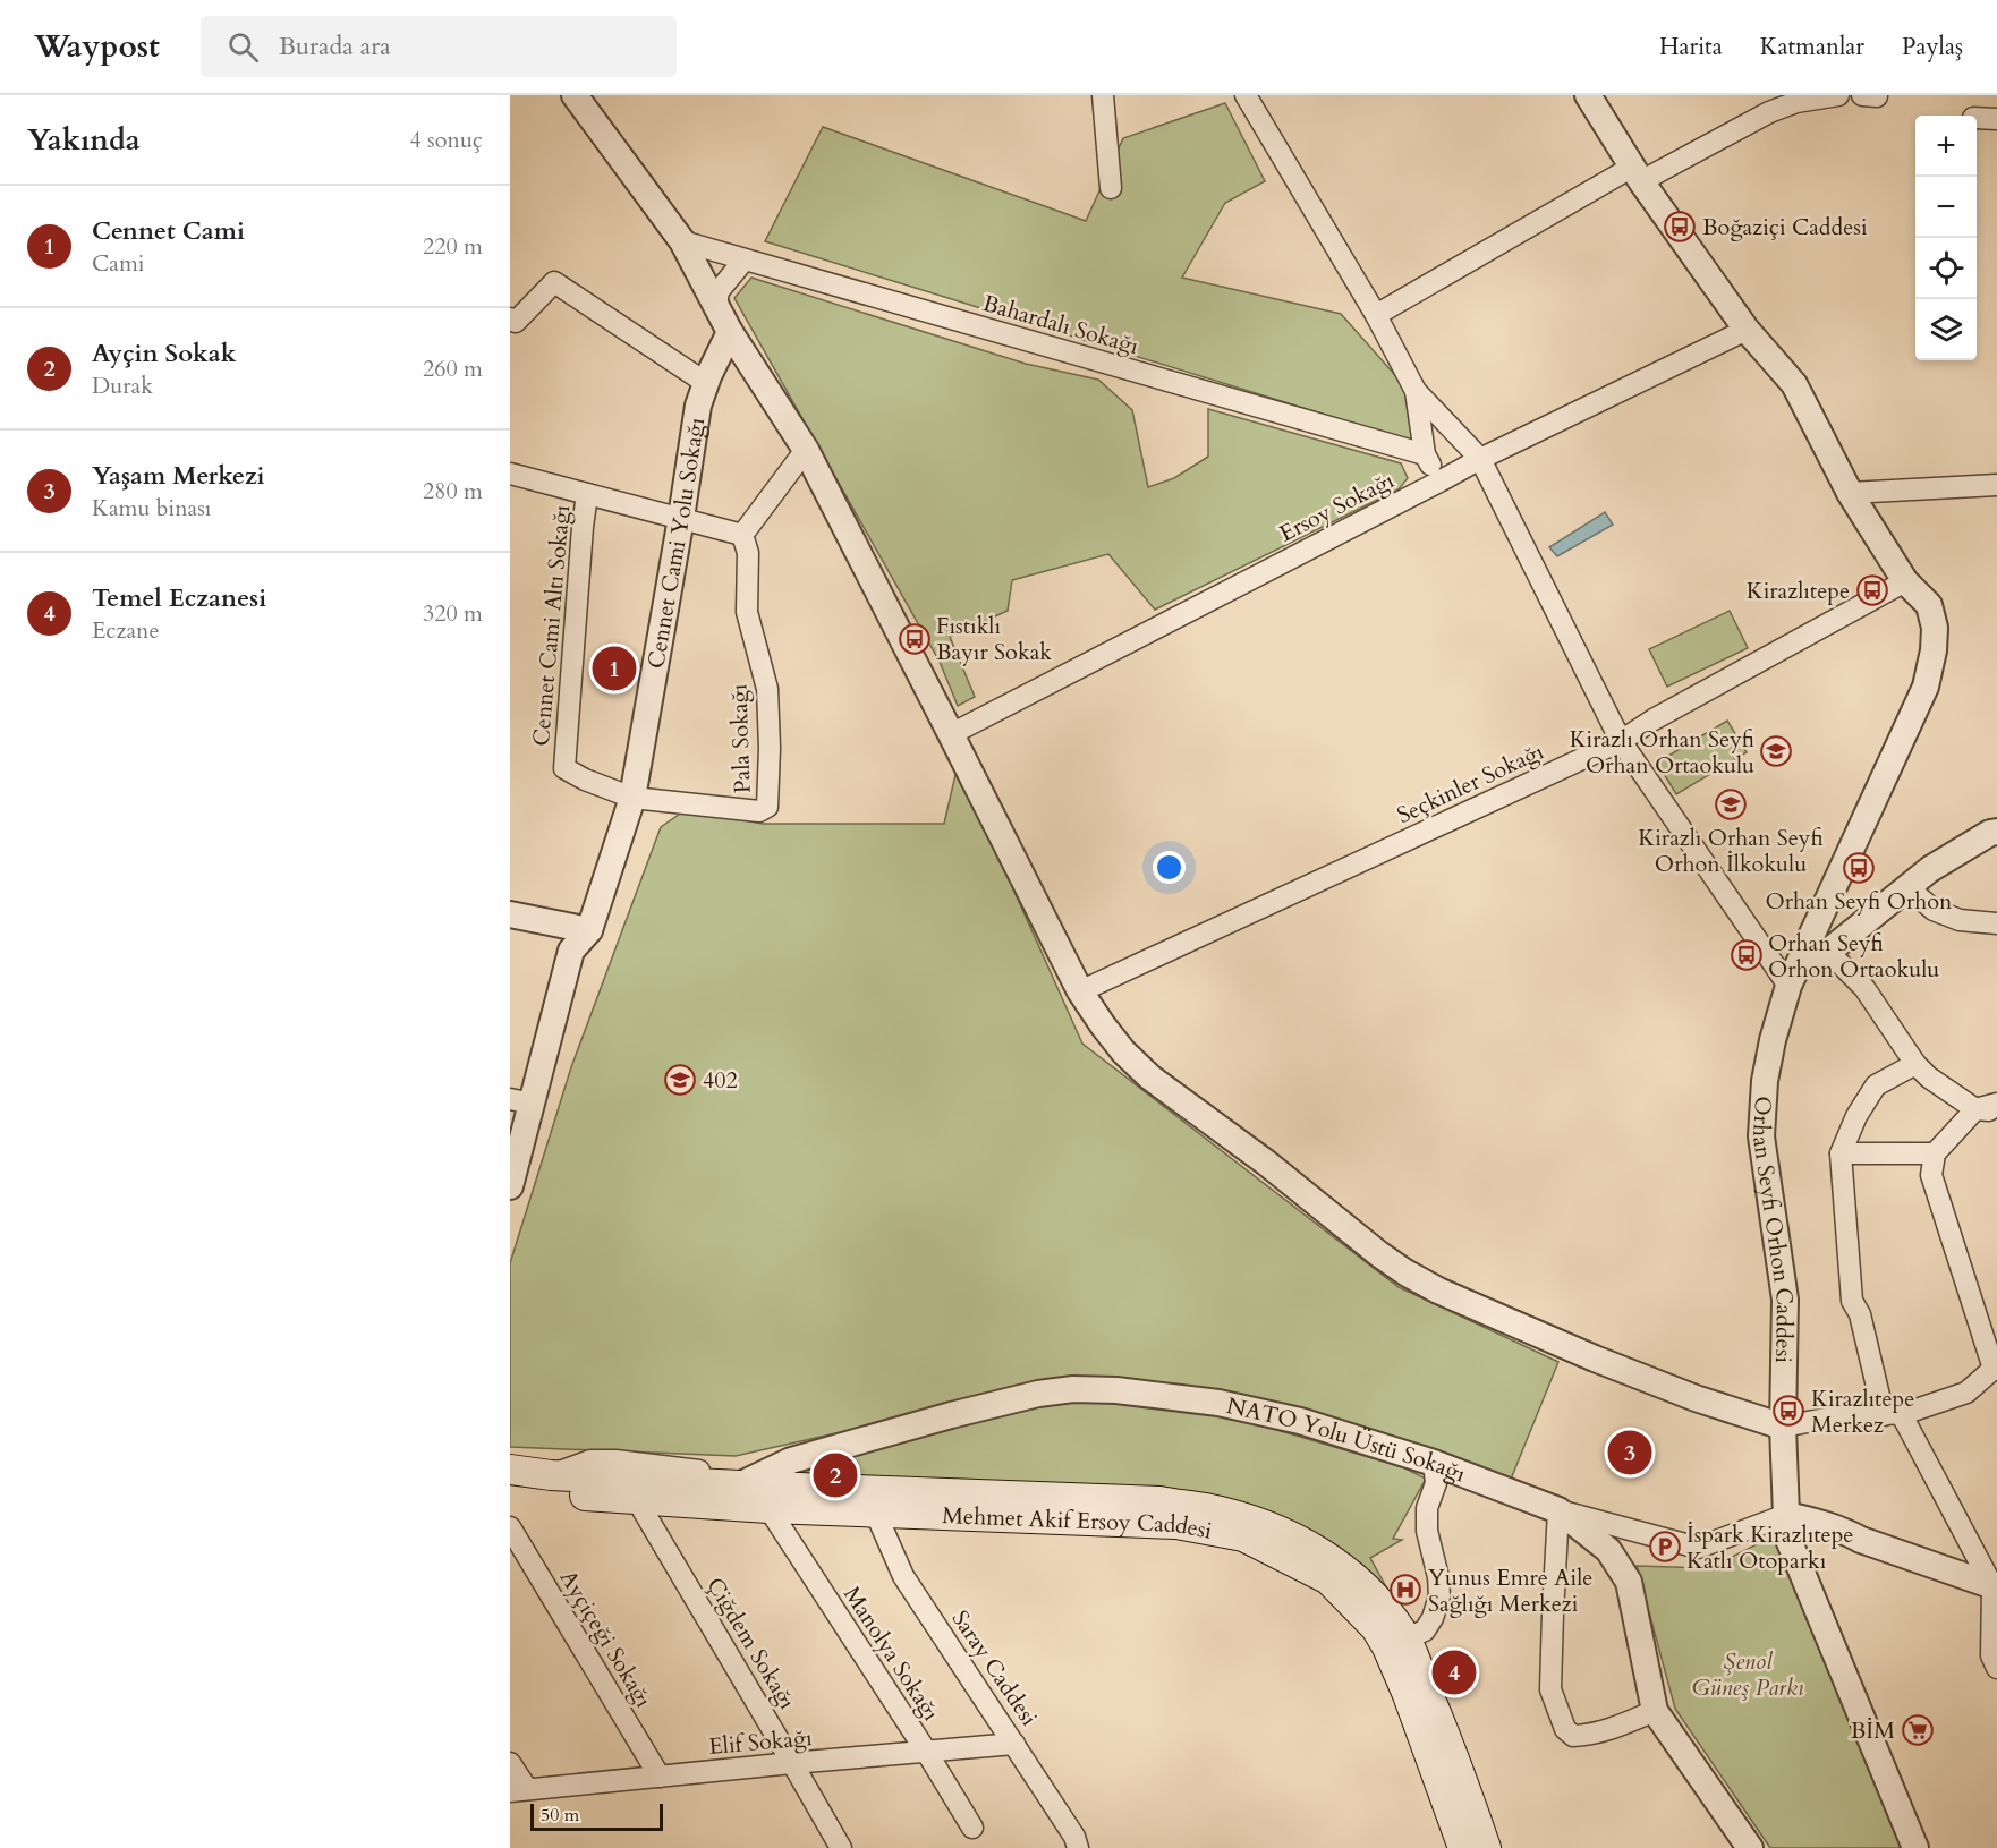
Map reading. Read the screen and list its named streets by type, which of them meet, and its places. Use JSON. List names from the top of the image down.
{
  "streets": {
    "main road": ["Mehmet Akif Ersoy Caddesi"],
    "street": [
      "Bahardalı Sokağı",
      "Ersoy Sokağı",
      "Cennet Cami Yolu Sokağı",
      "Cennet Cami Altı Sokağı",
      "Pala Sokağı",
      "Seçkinler Sokağı",
      "Orhan Seyfi Orhon Caddesi",
      "NATO Yolu Üstü Sokağı",
      "Ayçiçeği Sokağı",
      "Çiğdem Sokağı",
      "Manolya Sokağı",
      "Saray Caddesi",
      "Elif Sokağı"
    ]
  },
  "crossings": [
    ["Cennet Cami Yolu Sokağı", "Cennet Cami Altı Sokağı"],
    ["Cennet Cami Yolu Sokağı", "Pala Sokağı"],
    ["Cennet Cami Altı Sokağı", "Pala Sokağı"],
    ["NATO Yolu Üstü Sokağı", "Mehmet Akif Ersoy Caddesi"],
    ["Mehmet Akif Ersoy Caddesi", "Çiğdem Sokağı"],
    ["Mehmet Akif Ersoy Caddesi", "Manolya Sokağı"],
    ["Mehmet Akif Ersoy Caddesi", "Saray Caddesi"],
    ["Ayçiçeği Sokağı", "Elif Sokağı"],
    ["Çiğdem Sokağı", "Elif Sokağı"],
    ["Manolya Sokağı", "Elif Sokağı"],
    ["Saray Caddesi", "Elif Sokağı"]
  ],
  "parks": ["Şenol Güneş Parkı"],
  "places": {
    "bus stop": [
      "Boğaziçi Caddesi",
      "Kirazlıtepe",
      "Fıstıklı Bayır Sokak",
      "Orhan Seyfi Orhon",
      "Orhan Seyfi Orhon Ortaokulu",
      "Kirazlıtepe Merkez"
    ],
    "school or university": ["Kirazlı Orhan Seyfi Orhan Ortaokulu", "Kirazlı Orhan Seyfi Orhon İlkokulu", "402"],
    "parking": ["İspark Kirazlıtepe Katlı Otoparkı"],
    "hospital": ["Yunus Emre Aile Sağlığı Merkezi"],
    "supermarket": ["BİM"]
  },
  "scale_bar": "50 m",
  "page": {
    "header": "Waypost",
    "search": "Burada ara",
    "nav": ["Harita", "Katmanlar", "Paylaş"],
    "heading": ["Yakında", "4 sonuç"],
    "map_buttons": ["+", "−"],
    "list": [
      {
        "mark": "1",
        "name": "Cennet Cami",
        "note": "Cami",
        "value": "220 m"
      },
      {
        "mark": "2",
        "name": "Ayçin Sokak",
        "note": "Durak",
        "value": "260 m"
      },
      {
        "mark": "3",
        "name": "Yaşam Merkezi",
        "note": "Kamu binası",
        "value": "280 m"
      },
      {
        "mark": "4",
        "name": "Temel Eczanesi",
        "note": "Eczane",
        "value": "320 m"
      }
    ],
    "pins": [
      "1",
      "3",
      "2",
      "4"
    ],
    "scale": "50 m"
  }
}
